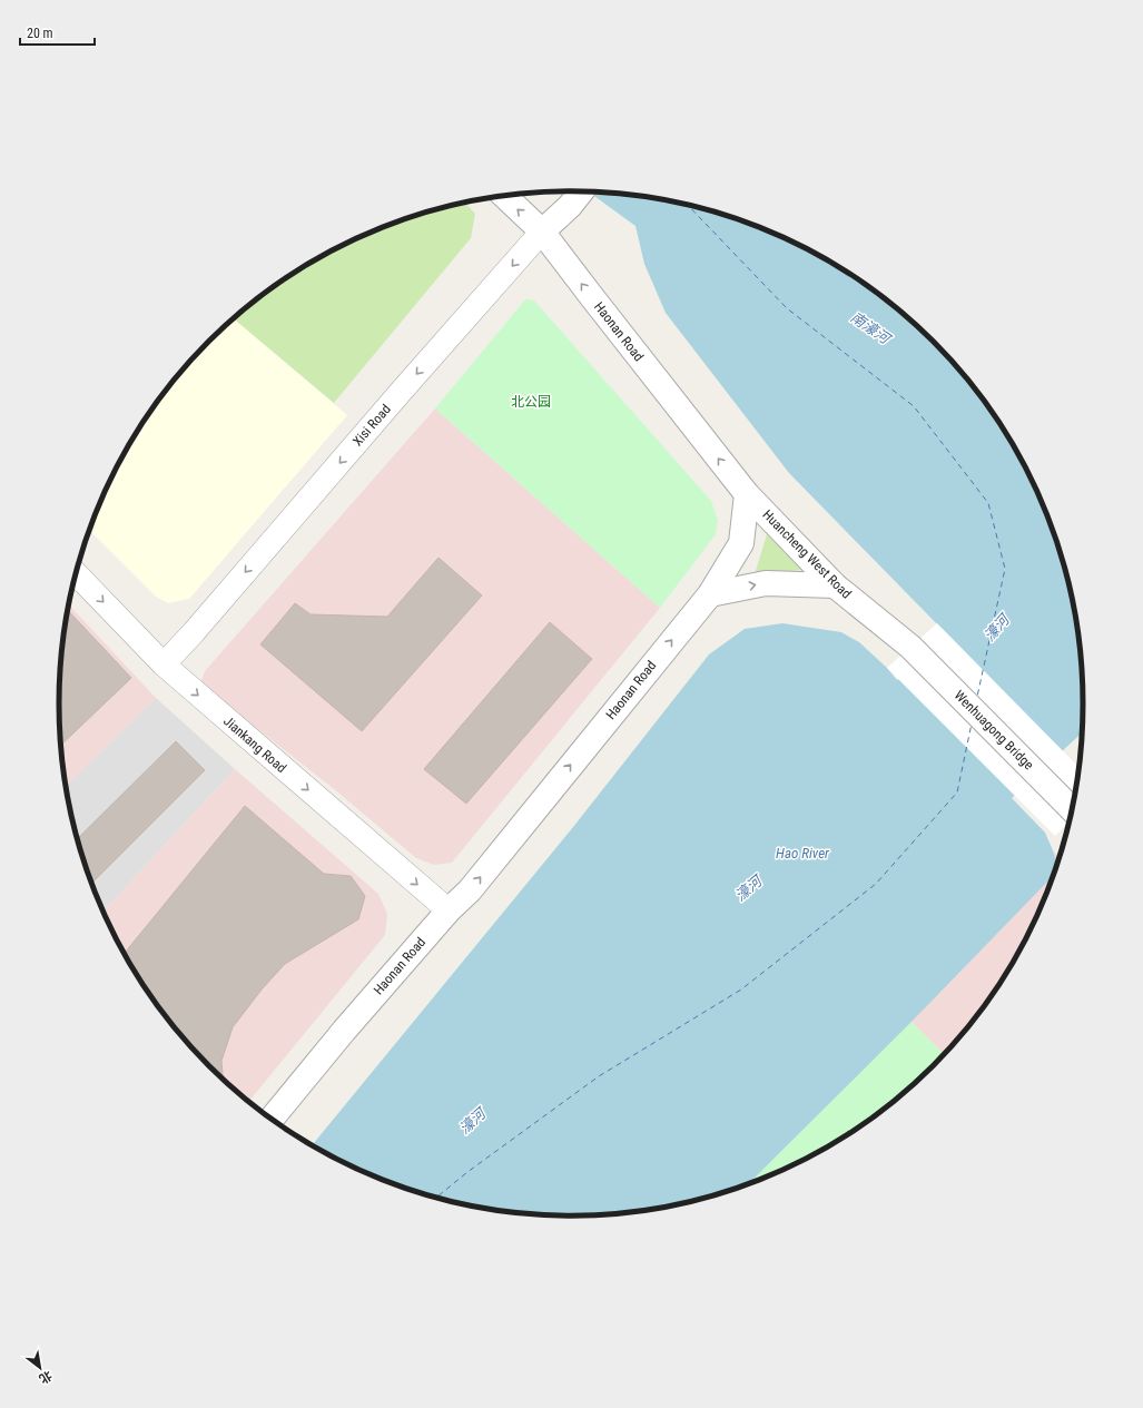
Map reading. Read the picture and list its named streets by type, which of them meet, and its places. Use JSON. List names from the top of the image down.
{
  "streets": {
    "street": [
      "Haonan Road",
      "Xisi Road",
      "Huancheng West Road",
      "Wenhuagong Bridge",
      "Jiankang Road"
    ]
  },
  "crossings": [
    ["Haonan Road", "Xisi Road"],
    ["Haonan Road", "Huancheng West Road"],
    ["Haonan Road", "Jiankang Road"],
    ["Xisi Road", "Jiankang Road"],
    ["Huancheng West Road", "Wenhuagong Bridge"]
  ],
  "one_way": ["Xisi Road", "Jiankang Road"],
  "water": ["南濠河", "濠河", "Hao River"],
  "parks": ["北公园"],
  "scale_bar": "20 m",
  "north": "bottom right"
}
